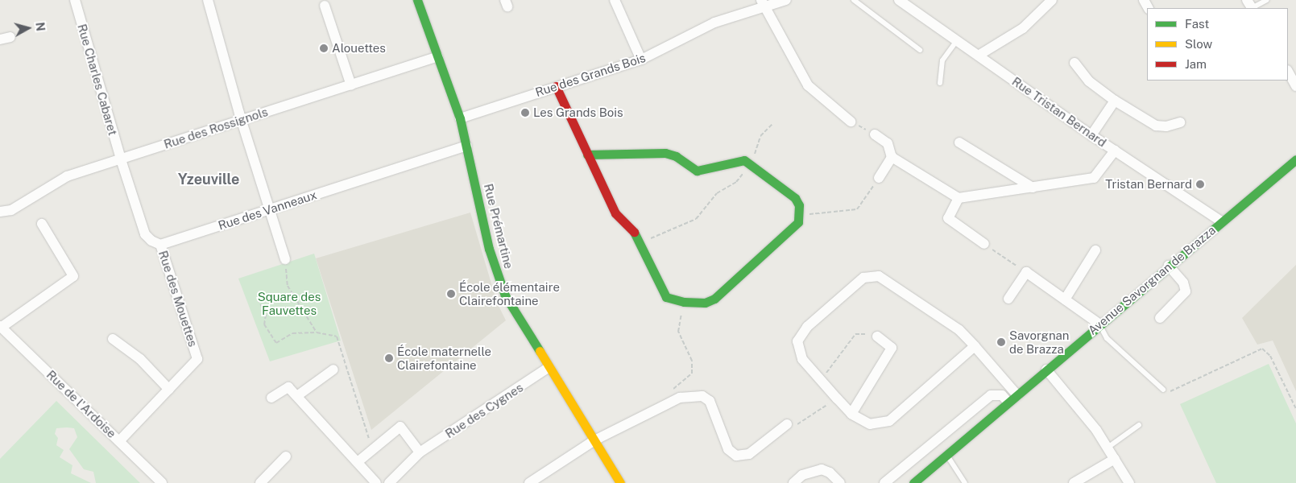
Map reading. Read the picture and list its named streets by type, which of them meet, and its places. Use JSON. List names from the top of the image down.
{
  "streets": {
    "street": [
      "Rue des Grands Bois",
      "Rue Charles Cabaret",
      "Rue Tristan Bernard",
      "Rue des Rossignols",
      "Rue des Vanneaux",
      "Rue Prémartine",
      "Avenue Savorgnan de Brazza",
      "Rue des Mouettes",
      "Rue de l'Ardoise",
      "Rue des Cygnes"
    ]
  },
  "crossings": [
    ["Rue des Grands Bois", "Rue Prémartine"],
    ["Rue Charles Cabaret", "Rue des Rossignols"],
    ["Rue Tristan Bernard", "Avenue Savorgnan de Brazza"],
    ["Rue des Rossignols", "Rue Prémartine"],
    ["Rue des Vanneaux", "Rue Prémartine"],
    ["Rue des Vanneaux", "Rue des Mouettes"],
    ["Rue Prémartine", "Rue des Cygnes"],
    ["Rue des Mouettes", "Rue de l'Ardoise"]
  ],
  "districts": ["Yzeuville"],
  "parks": ["Square des Fauvettes"],
  "places": [
    "Alouettes",
    "Les Grands Bois",
    "Tristan Bernard",
    "École élémentaire Clairefontaine",
    "Savorgnan de Brazza",
    "École maternelle Clairefontaine"
  ],
  "legend": ["Fast", "Slow", "Jam"],
  "north": "right"
}
